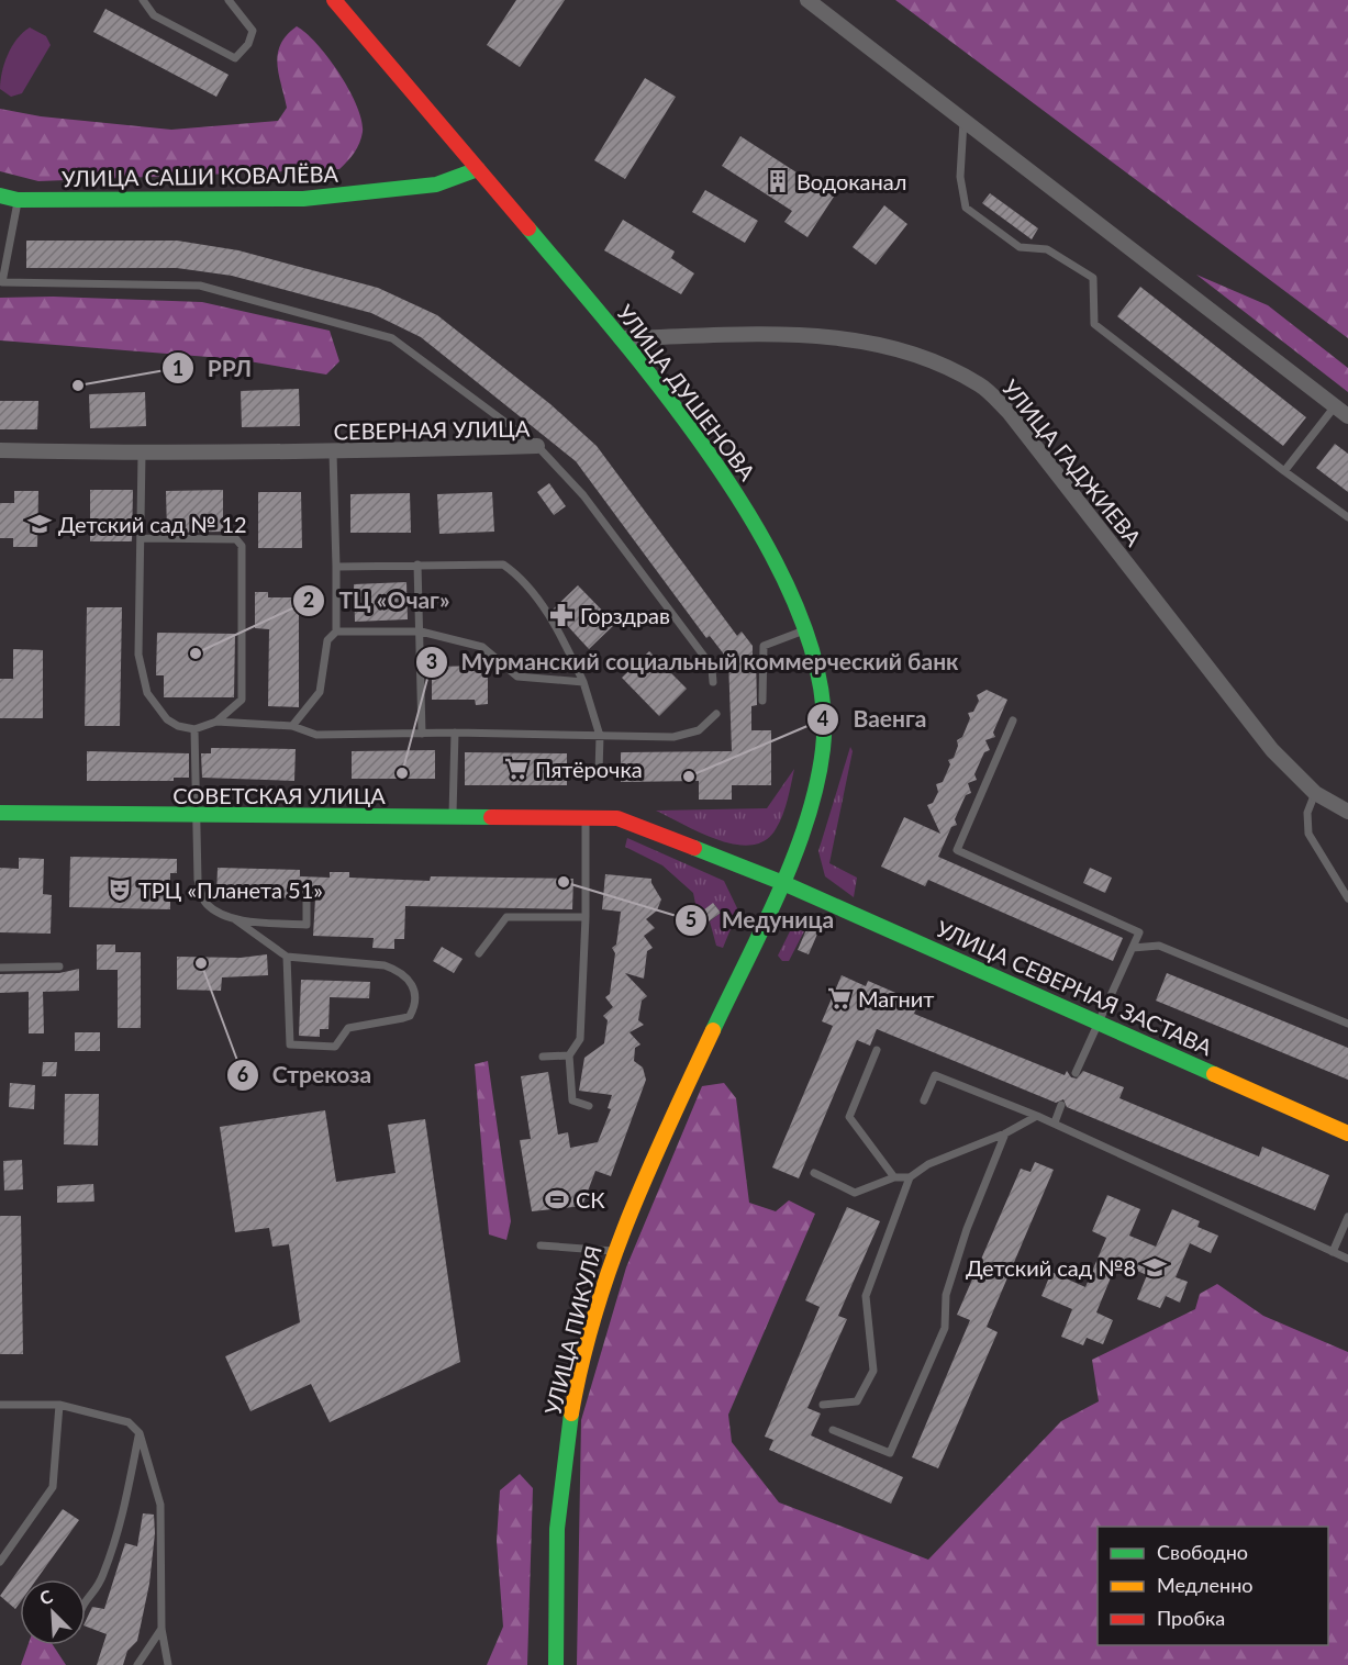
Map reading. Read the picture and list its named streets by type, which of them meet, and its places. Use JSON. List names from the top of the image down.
{
  "streets": {
    "street": [
      "УЛИЦА САШИ КОВАЛЁВА",
      "УЛИЦА ДУШЕНОВА",
      "СЕВЕРНАЯ УЛИЦА",
      "УЛИЦА ГАДЖИЕВА",
      "СОВЕТСКАЯ УЛИЦА",
      "УЛИЦА СЕВЕРНАЯ ЗАСТАВА",
      "УЛИЦА ПИКУЛЯ"
    ]
  },
  "crossings": [
    ["УЛИЦА САШИ КОВАЛЁВА", "УЛИЦА ДУШЕНОВА"],
    ["УЛИЦА ДУШЕНОВА", "УЛИЦА ГАДЖИЕВА"],
    ["УЛИЦА ДУШЕНОВА", "СОВЕТСКАЯ УЛИЦА"],
    ["УЛИЦА ДУШЕНОВА", "УЛИЦА СЕВЕРНАЯ ЗАСТАВА"],
    ["УЛИЦА ДУШЕНОВА", "УЛИЦА ПИКУЛЯ"],
    ["СОВЕТСКАЯ УЛИЦА", "УЛИЦА СЕВЕРНАЯ ЗАСТАВА"],
    ["СОВЕТСКАЯ УЛИЦА", "УЛИЦА ПИКУЛЯ"],
    ["УЛИЦА СЕВЕРНАЯ ЗАСТАВА", "УЛИЦА ПИКУЛЯ"]
  ],
  "places": {
    "building": ["Водоканал"],
    "other": [
      "РРЛ",
      "ТЦ «Очаг»",
      "Мурманский социальный коммерческий банк",
      "Ваенга",
      "Медуница",
      "Стрекоза"
    ],
    "school or university": ["Детский сад № 12", "Детский сад №8"],
    "pharmacy": ["Горздрав"],
    "supermarket": ["Пятёрочка", "Магнит"],
    "theatre": ["ТРЦ «Планета 51»"],
    "sports": ["СК"]
  },
  "legend": ["Свободно", "Медленно", "Пробка"],
  "north": "top left"
}
